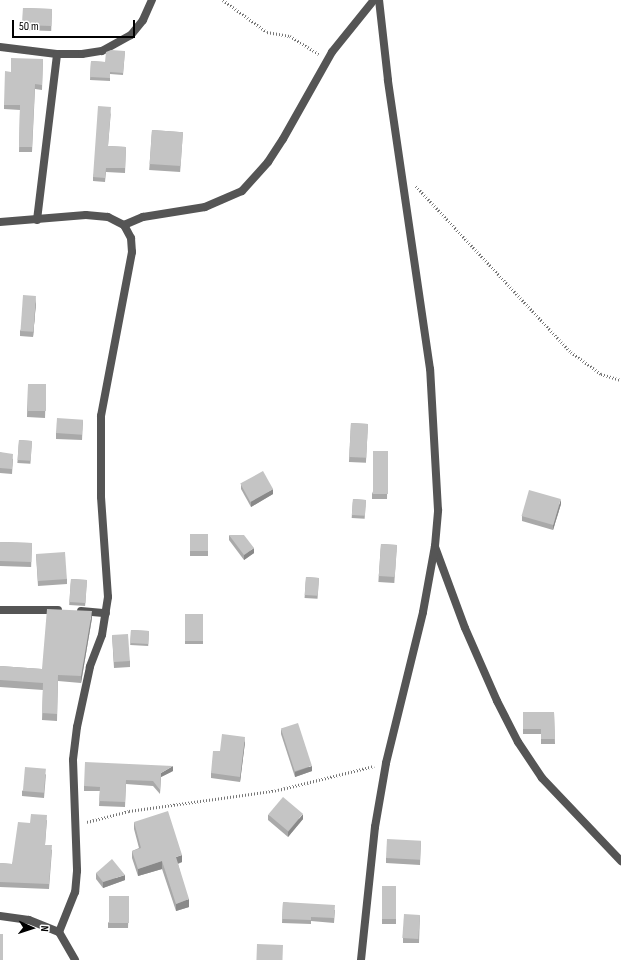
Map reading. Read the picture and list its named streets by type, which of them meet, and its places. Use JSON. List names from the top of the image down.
{
  "scale_bar": "50 m",
  "north": "right"
}
